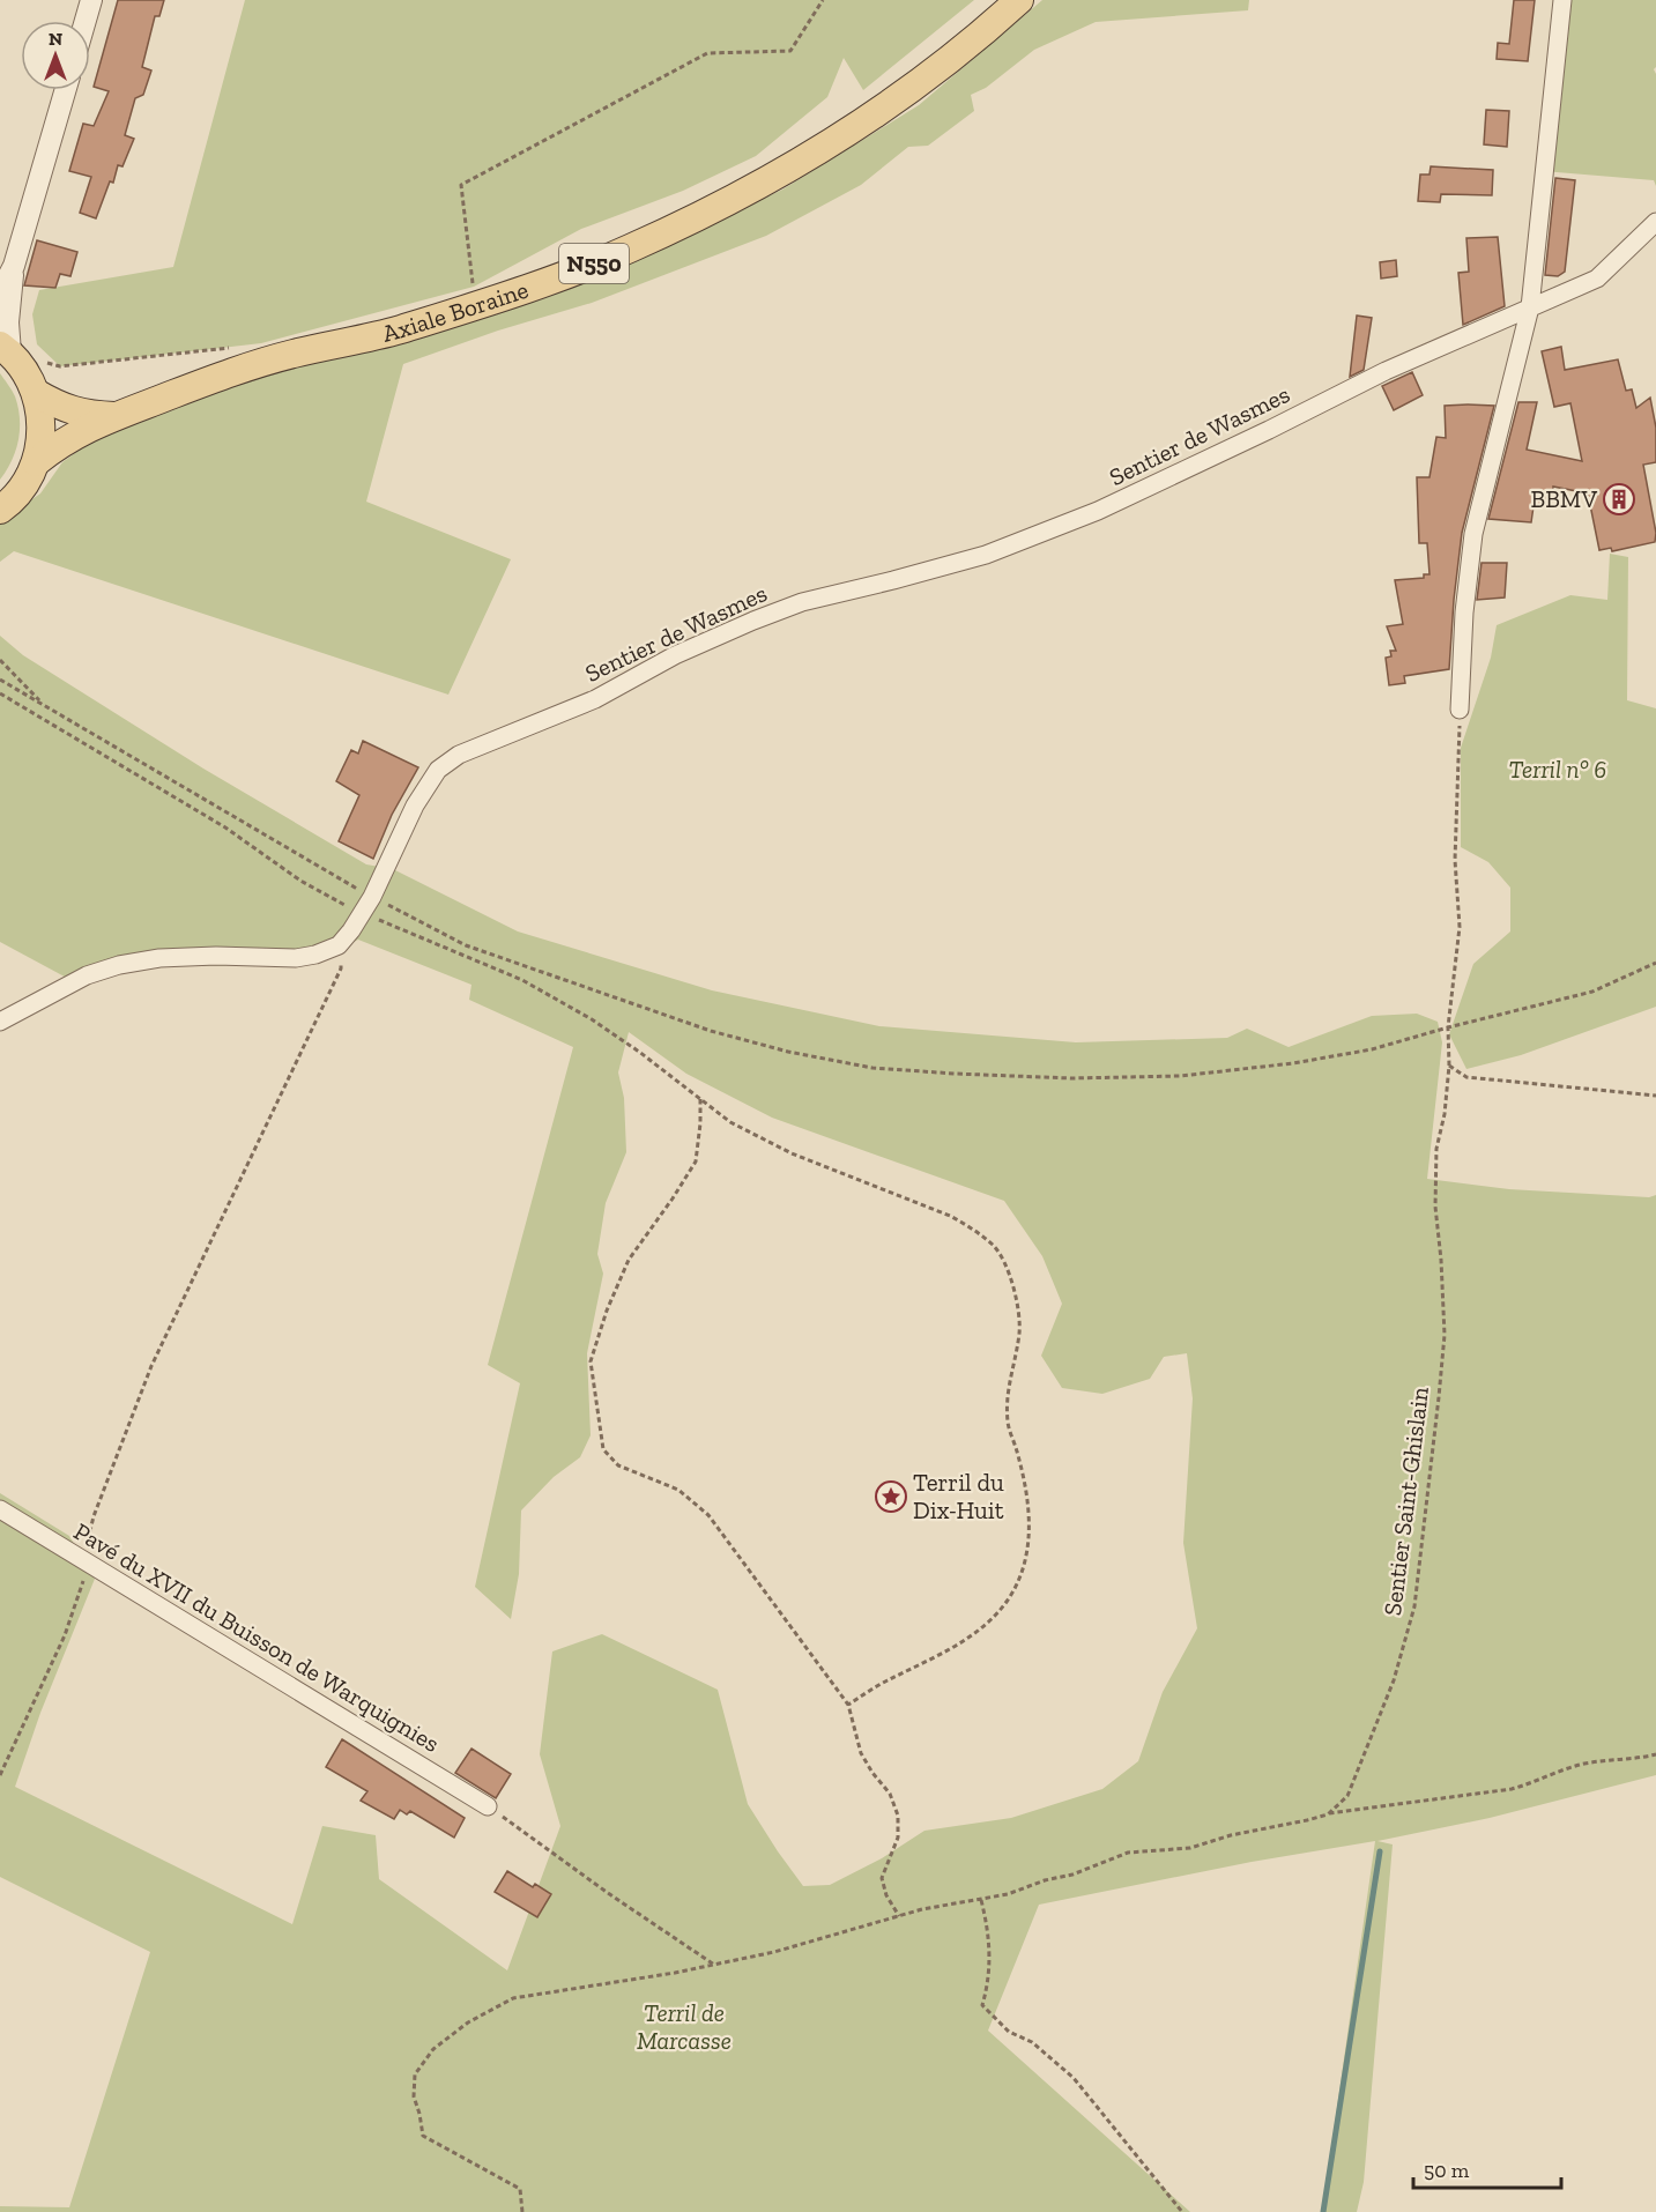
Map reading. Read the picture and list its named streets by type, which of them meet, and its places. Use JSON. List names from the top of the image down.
{
  "streets": {
    "main road": ["N550", "Axiale Boraine"],
    "street": ["Sentier de Wasmes", "Pavé du XVII du Buisson de Warquignies"],
    "path": ["Sentier Saint-Ghislain"]
  },
  "parks": ["Terril n° 6", "Terril de Marcasse"],
  "places": {
    "building": ["BBMV"],
    "place": ["Terril du Dix-Huit"]
  },
  "scale_bar": "50 m",
  "north": "top"
}
